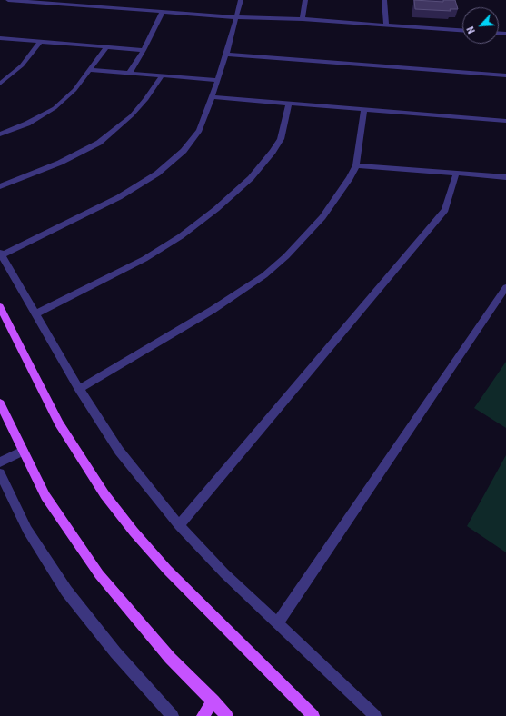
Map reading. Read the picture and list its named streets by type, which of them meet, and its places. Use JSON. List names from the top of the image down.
{
  "north": "bottom left"
}
